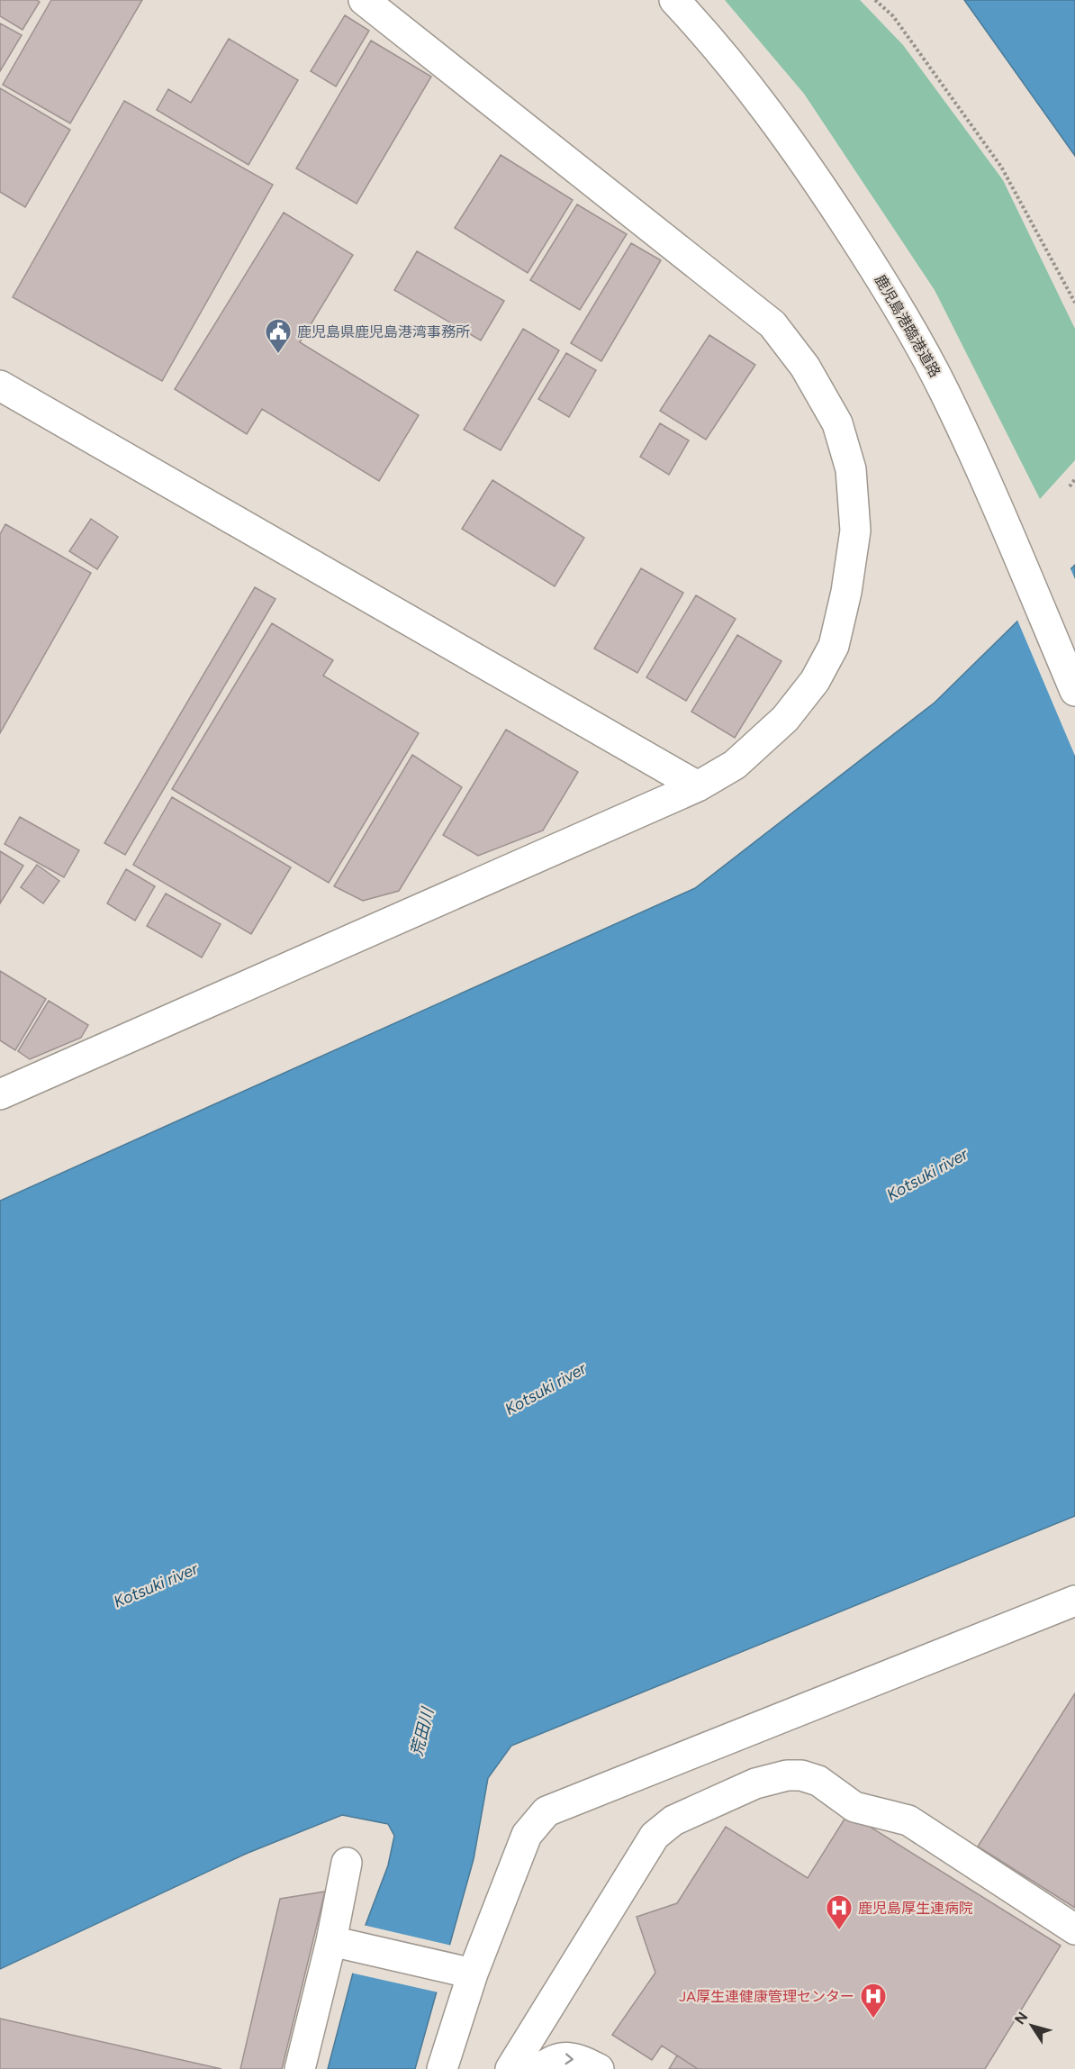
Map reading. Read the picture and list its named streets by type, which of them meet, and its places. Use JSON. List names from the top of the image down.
{
  "streets": {
    "street": ["鹿児島港臨港道路"]
  },
  "water": ["Kotsuki river", "荒田川"],
  "places": {
    "public building": ["鹿児島県鹿児島港湾事務所"],
    "hospital": ["鹿児島厚生連病院", "JA厚生連健康管理センター"]
  },
  "north": "top left"
}
